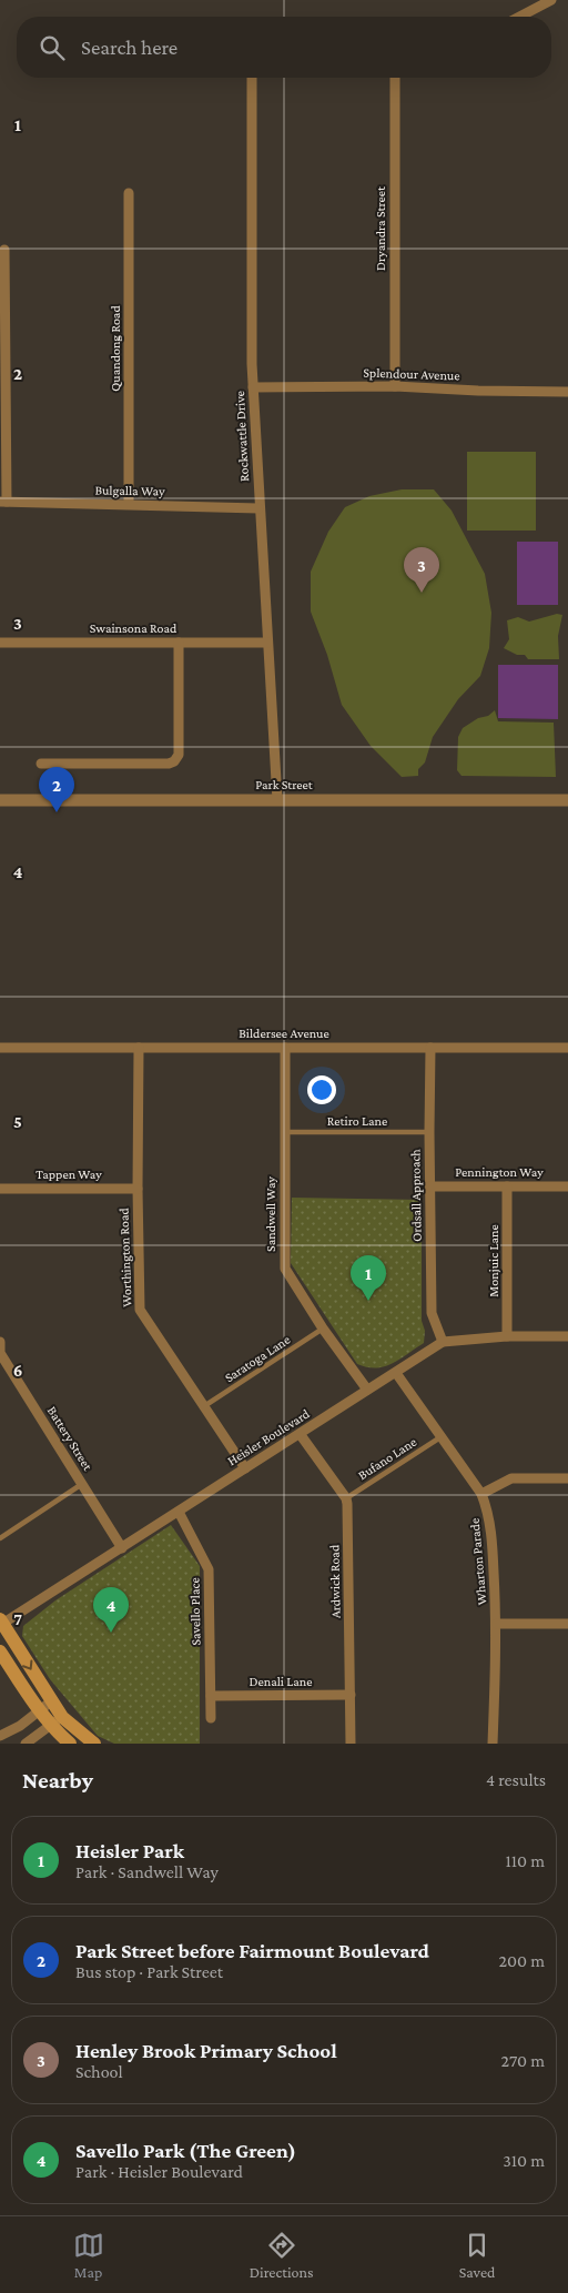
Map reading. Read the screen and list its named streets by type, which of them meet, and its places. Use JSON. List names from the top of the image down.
{
  "streets": {
    "street": [
      "Dryandra Street",
      "Quandong Road",
      "Splendour Avenue",
      "Rockwattle Drive",
      "Bulgalla Way",
      "Swainsona Road",
      "Park Street",
      "Bildersee Avenue",
      "Pennington Way",
      "Tappen Way",
      "Ordsall Approach",
      "Sandwell Way",
      "Worthington Road",
      "Monjuic Lane",
      "Heisler Boulevard",
      "Battery Street",
      "Wharton Parade",
      "Ardwick Road",
      "Savello Place",
      "Denali Lane"
    ],
    "lane": ["Retiro Lane", "Saratoga Lane", "Bufano Lane"]
  },
  "crossings": [
    ["Dryandra Street", "Splendour Avenue"],
    ["Quandong Road", "Bulgalla Way"],
    ["Splendour Avenue", "Rockwattle Drive"],
    ["Rockwattle Drive", "Bulgalla Way"],
    ["Rockwattle Drive", "Swainsona Road"],
    ["Rockwattle Drive", "Park Street"],
    ["Bildersee Avenue", "Ordsall Approach"],
    ["Bildersee Avenue", "Sandwell Way"],
    ["Bildersee Avenue", "Worthington Road"],
    ["Retiro Lane", "Ordsall Approach"],
    ["Retiro Lane", "Sandwell Way"],
    ["Pennington Way", "Ordsall Approach"],
    ["Pennington Way", "Monjuic Lane"],
    ["Tappen Way", "Worthington Road"],
    ["Ordsall Approach", "Heisler Boulevard"],
    ["Sandwell Way", "Saratoga Lane"],
    ["Sandwell Way", "Heisler Boulevard"],
    ["Worthington Road", "Saratoga Lane"],
    ["Worthington Road", "Heisler Boulevard"],
    ["Monjuic Lane", "Heisler Boulevard"],
    ["Heisler Boulevard", "Battery Street"],
    ["Heisler Boulevard", "Wharton Parade"],
    ["Heisler Boulevard", "Savello Place"],
    ["Bufano Lane", "Wharton Parade"],
    ["Bufano Lane", "Ardwick Road"],
    ["Ardwick Road", "Denali Lane"],
    ["Savello Place", "Denali Lane"]
  ],
  "page": {
    "search": "Search here",
    "pins": [
      "3",
      "2",
      "1",
      "4"
    ],
    "heading": ["Nearby", "4 results"],
    "list": [
      {
        "mark": "1",
        "name": "Heisler Park",
        "note": "Park · Sandwell Way",
        "value": "110 m"
      },
      {
        "mark": "2",
        "name": "Park Street before Fairmount Boulevard",
        "note": "Bus stop · Park Street",
        "value": "200 m"
      },
      {
        "mark": "3",
        "name": "Henley Brook Primary School",
        "note": "School",
        "value": "270 m"
      },
      {
        "mark": "4",
        "name": "Savello Park (The Green)",
        "note": "Park · Heisler Boulevard",
        "value": "310 m"
      }
    ],
    "nav": ["Map", "Directions", "Saved"]
  },
  "grid": {
    "rows": [
      "1",
      "2",
      "3",
      "4",
      "5",
      "6",
      "7"
    ]
  }
}
